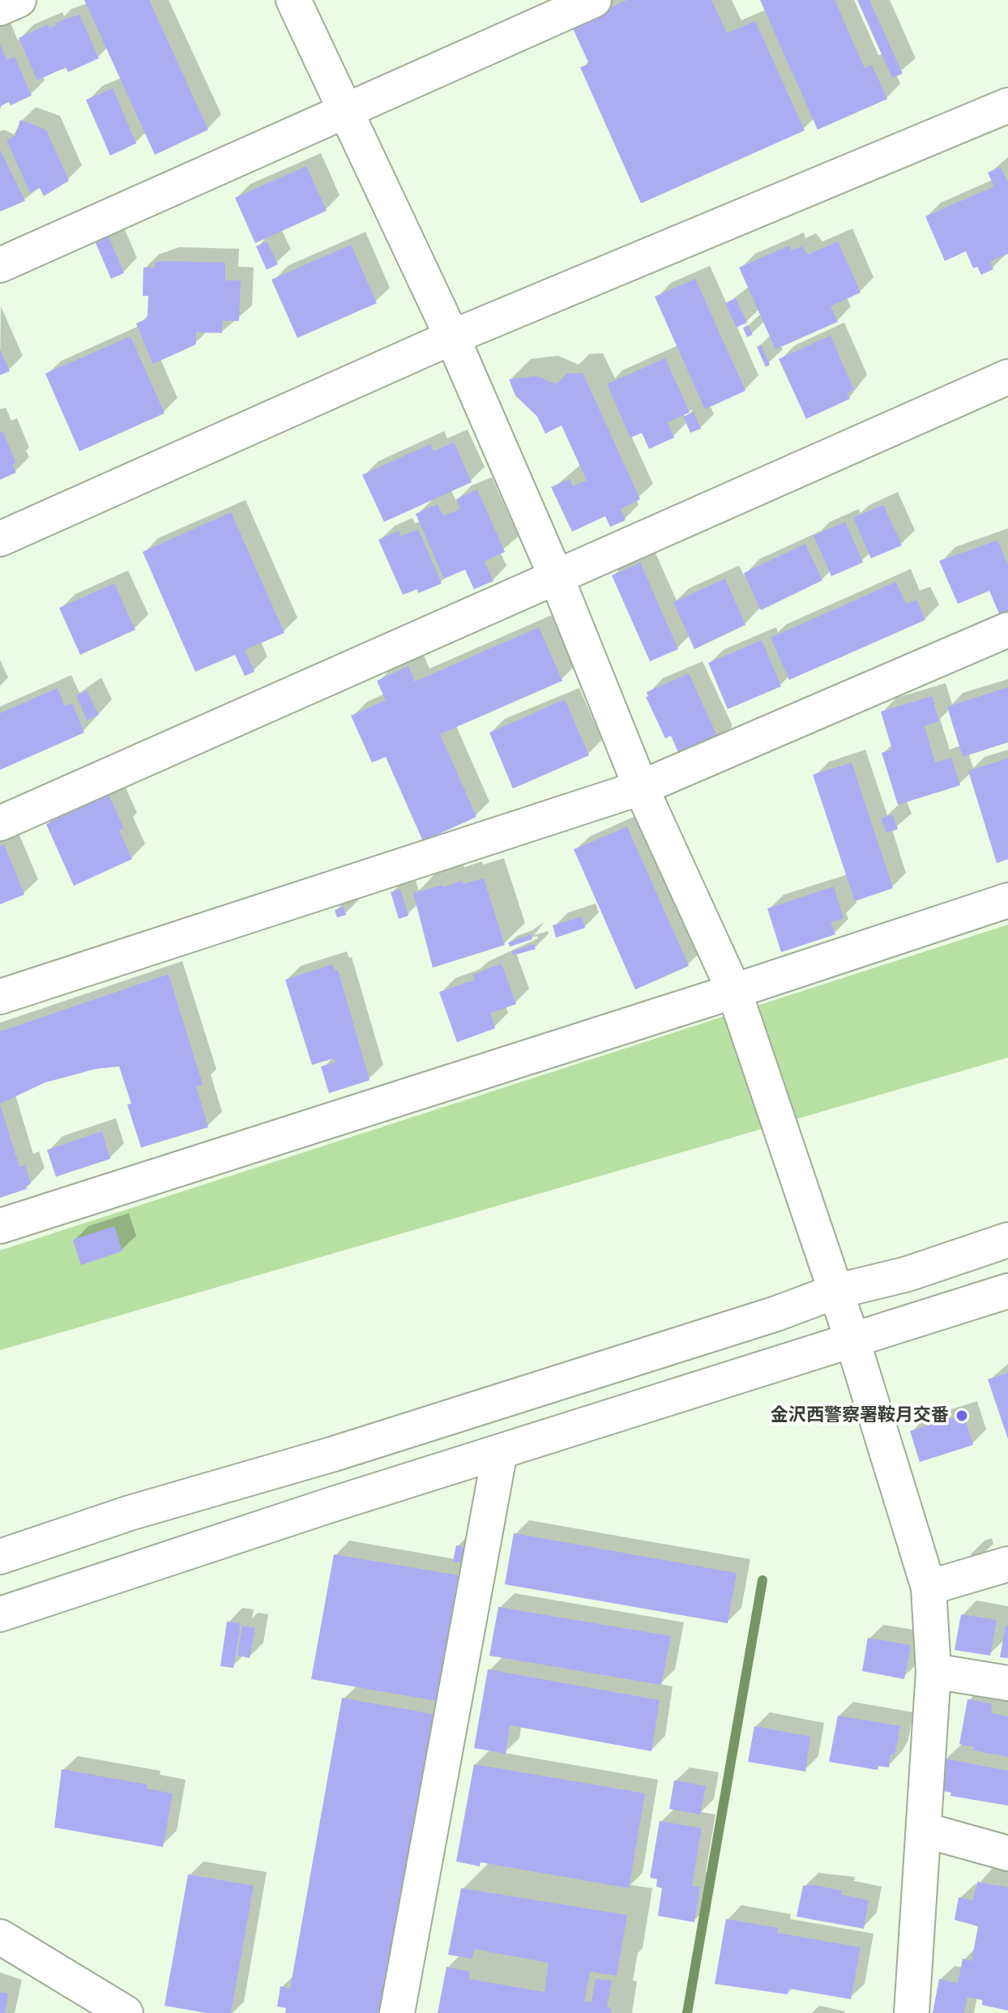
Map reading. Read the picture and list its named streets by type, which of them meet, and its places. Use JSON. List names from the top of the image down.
{
  "places": ["金沢西警察署鞍月交番"]
}
